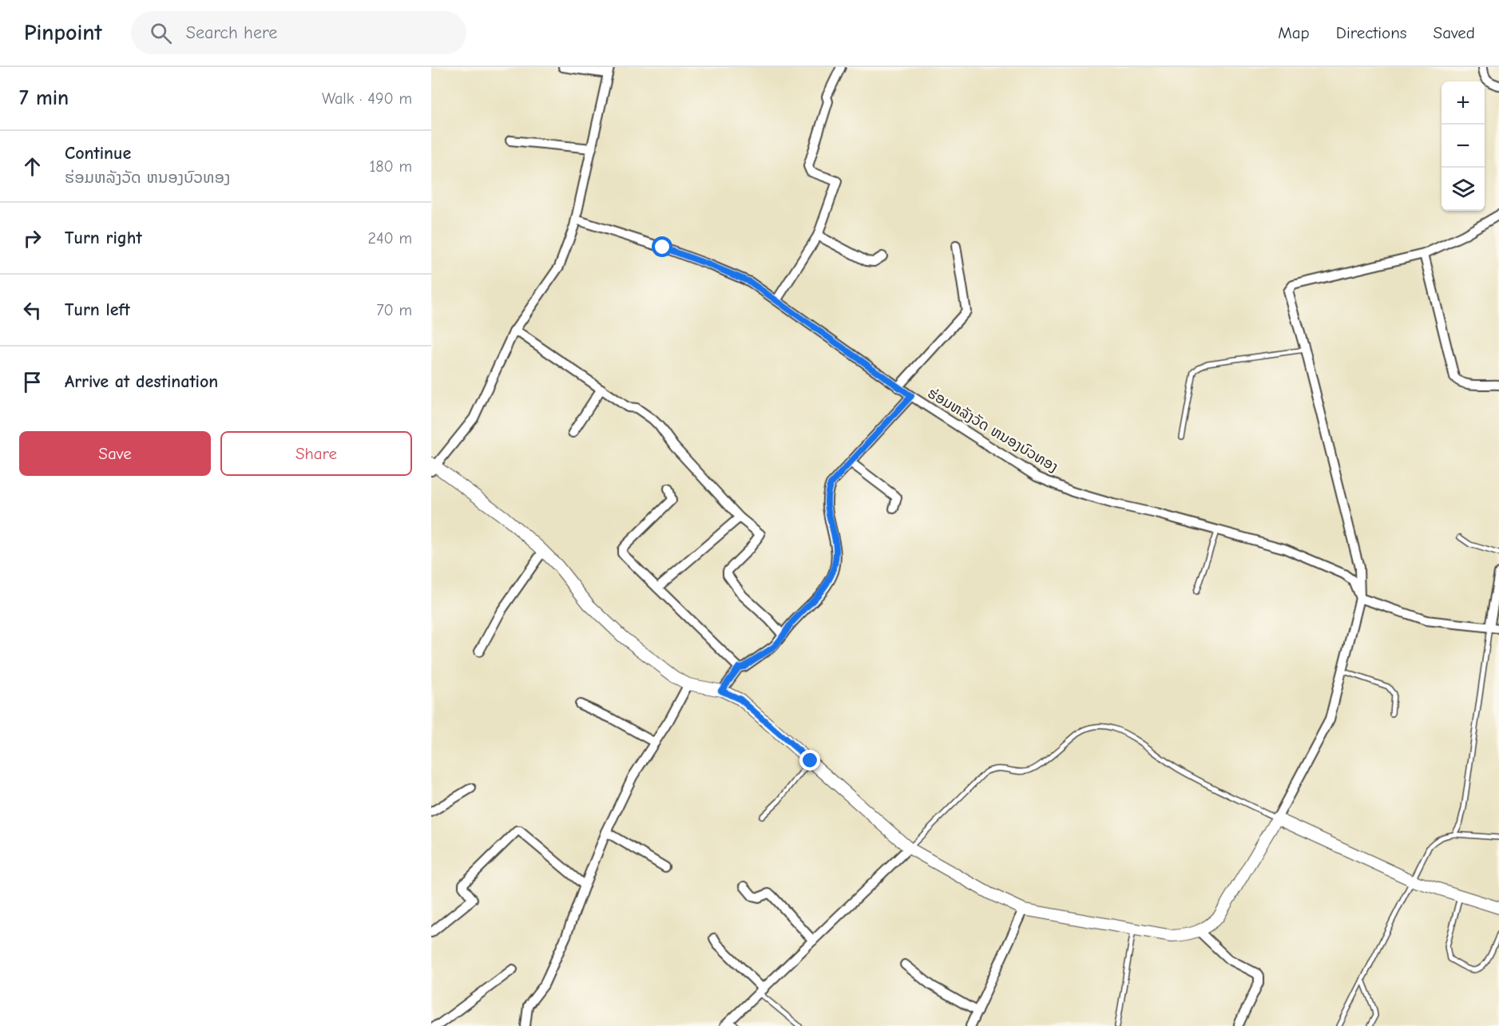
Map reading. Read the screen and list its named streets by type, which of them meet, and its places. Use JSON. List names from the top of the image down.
{
  "streets": {
    "street": ["ຮ່ອມຫລັງວັດ ຫນອງບົວທອງ"]
  },
  "page": {
    "header": "Pinpoint",
    "search": "Search here",
    "nav": ["Map", "Directions", "Saved"],
    "heading": ["7 min", "Walk · 490 m"],
    "map_buttons": ["+", "−"],
    "list": [
      ["Continue", "ຮ່ອມຫລັງວັດ ຫນອງບົວທອງ", "180 m"],
      ["Turn right", "240 m"],
      ["Turn left", "70 m"],
      "Arrive at destination"
    ],
    "buttons": ["Save", "Share"]
  }
}
